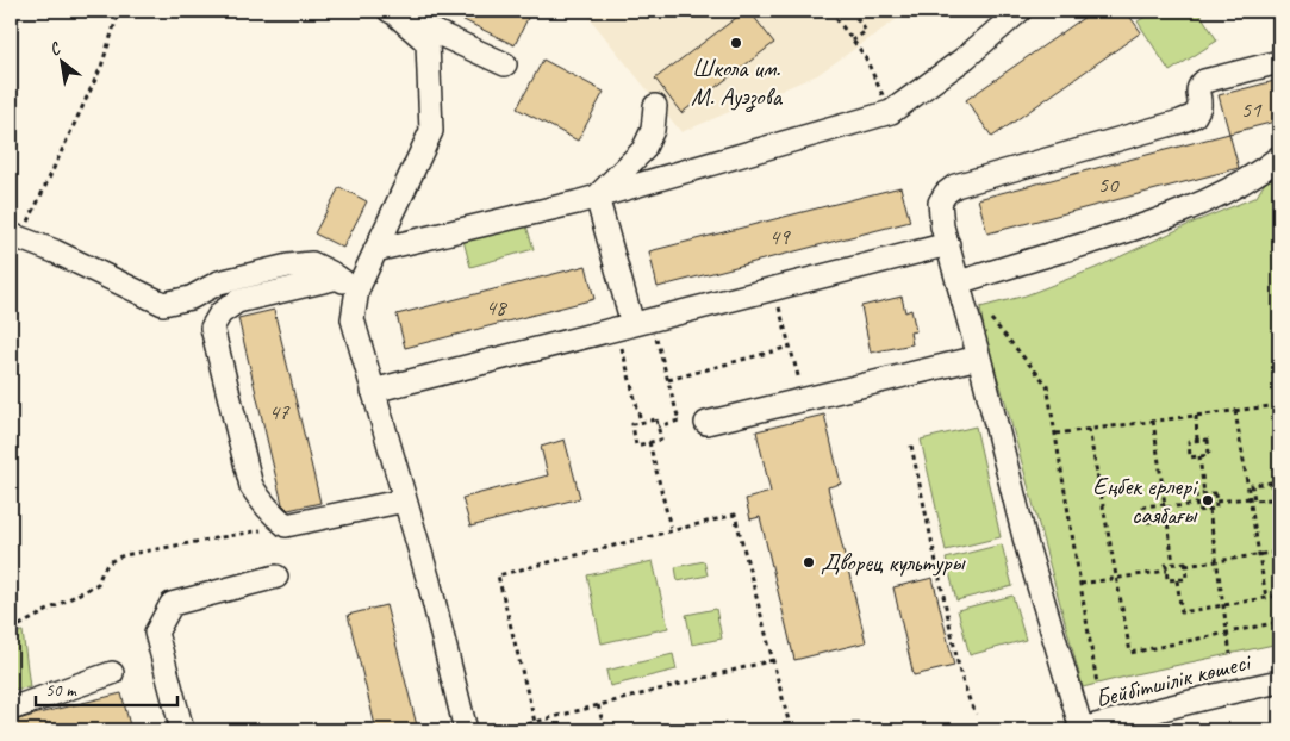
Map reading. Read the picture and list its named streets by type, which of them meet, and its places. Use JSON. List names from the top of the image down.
{
  "streets": {
    "street": ["Бейбітшілік көшесі"]
  },
  "places": ["Школа им. М. Ауэзова", "Еңбек ерлері саябағы", "Дворец культуры"],
  "house_numbers": [
    "51",
    "50",
    "49",
    "48",
    "47"
  ],
  "scale_bar": "50 m",
  "north": "top left"
}
